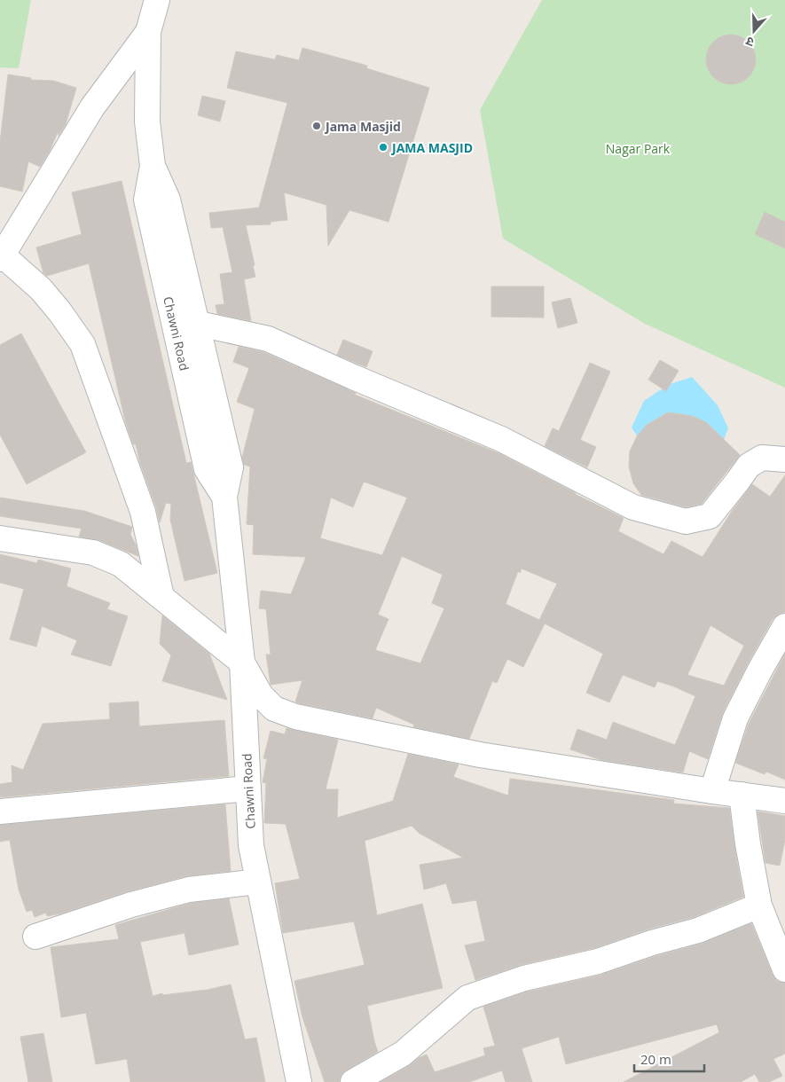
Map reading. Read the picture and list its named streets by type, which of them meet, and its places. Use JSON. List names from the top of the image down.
{
  "streets": {
    "street": ["Chawni Road"]
  },
  "parks": ["Nagar Park"],
  "places": ["Jama Masjid", "JAMA MASJID"],
  "scale_bar": "20 m",
  "north": "bottom"
}
